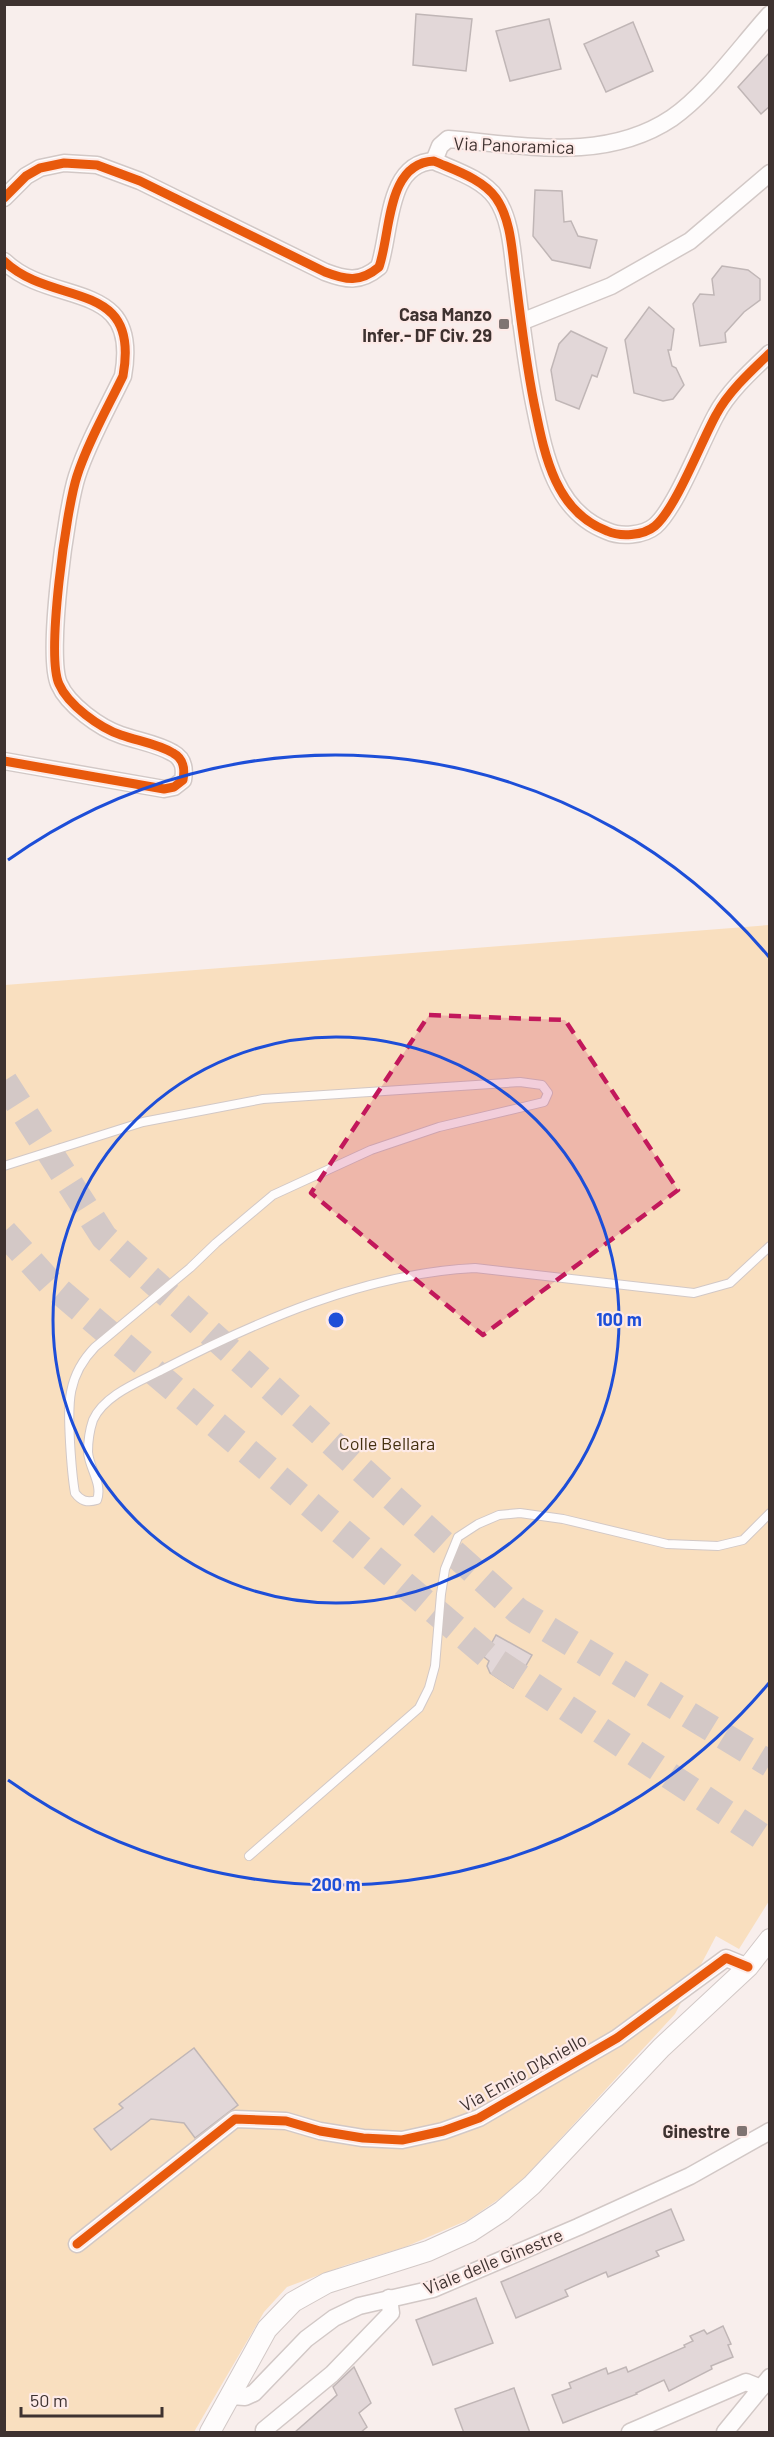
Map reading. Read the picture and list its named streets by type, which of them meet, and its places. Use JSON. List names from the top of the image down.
{
  "streets": {
    "street": ["Via Panoramica", "Via Ennio D'Aniello", "Viale delle Ginestre"]
  },
  "parks": ["Colle Bellara"],
  "places": {
    "transit": ["Casa Manzo Infer.- DF Civ. 29", "Ginestre"]
  },
  "scale_bar": "50 m",
  "rings": ["100 m", "200 m"]
}
